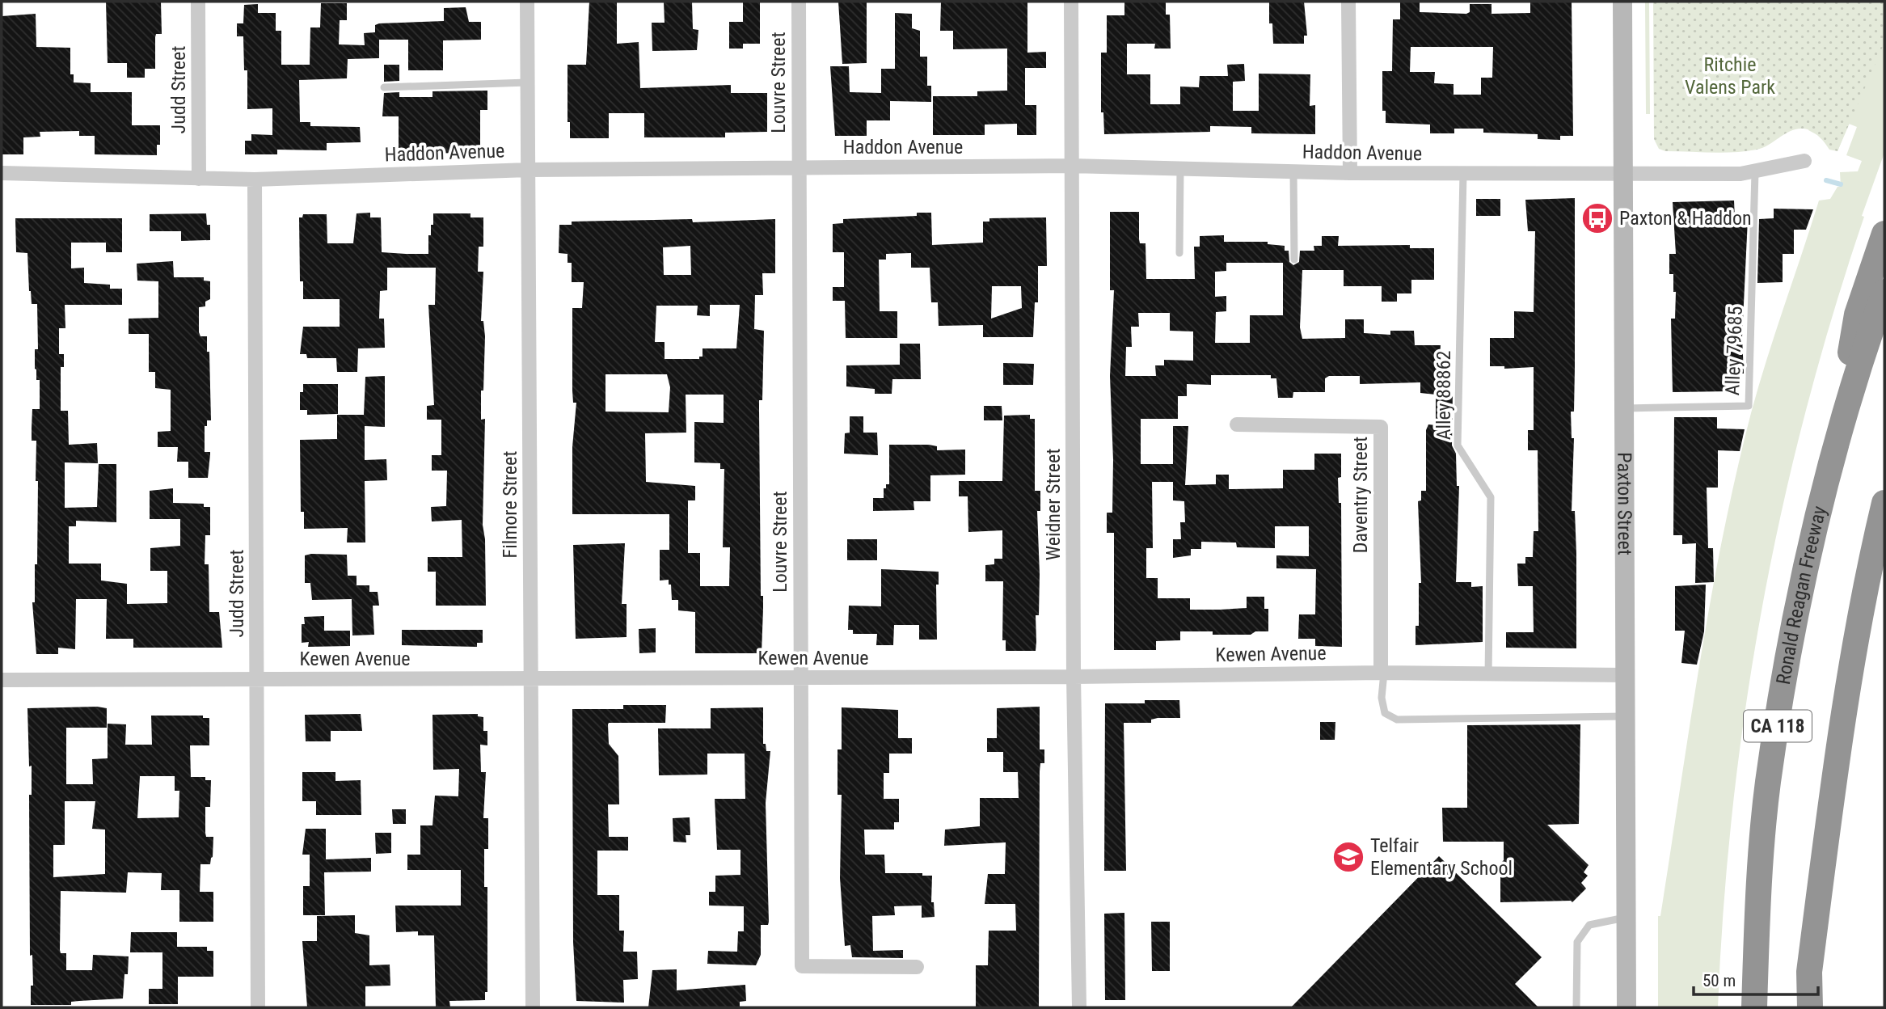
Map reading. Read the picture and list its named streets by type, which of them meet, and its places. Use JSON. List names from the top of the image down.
{
  "streets": {
    "highway": ["Ronald Reagan Freeway", "CA 118"],
    "street": [
      "Louvre Street",
      "Judd Street",
      "Haddon Avenue",
      "Daventry Street",
      "Filmore Street",
      "Weidner Street",
      "Paxton Street",
      "Kewen Avenue"
    ],
    "lane": ["Alley 79685", "Alley 88862"]
  },
  "crossings": [
    ["Louvre Street", "Haddon Avenue"],
    ["Louvre Street", "Kewen Avenue"],
    ["Judd Street", "Haddon Avenue"],
    ["Judd Street", "Kewen Avenue"],
    ["Haddon Avenue", "Alley 79685"],
    ["Haddon Avenue", "Alley 88862"],
    ["Haddon Avenue", "Filmore Street"],
    ["Haddon Avenue", "Weidner Street"],
    ["Haddon Avenue", "Paxton Street"],
    ["Alley 79685", "Paxton Street"],
    ["Alley 88862", "Kewen Avenue"],
    ["Daventry Street", "Kewen Avenue"],
    ["Filmore Street", "Kewen Avenue"],
    ["Weidner Street", "Kewen Avenue"],
    ["Paxton Street", "Kewen Avenue"]
  ],
  "parks": ["Ritchie Valens Park"],
  "places": {
    "bus stop": ["Paxton & Haddon"],
    "school or university": ["Telfair Elementary School"]
  },
  "scale_bar": "50 m"
}
